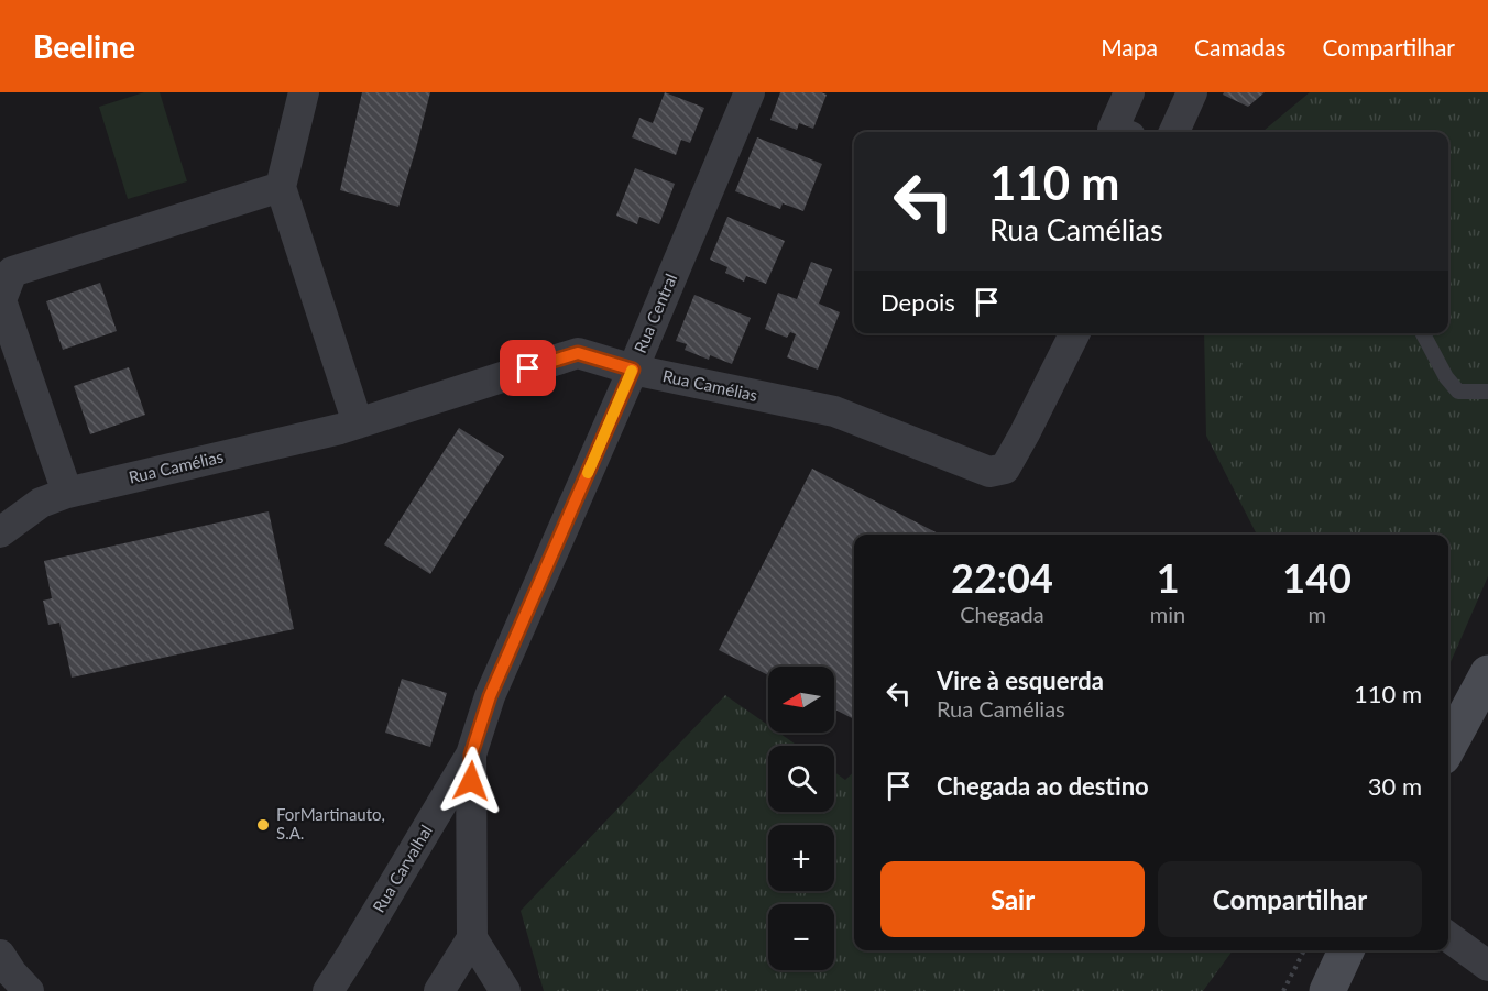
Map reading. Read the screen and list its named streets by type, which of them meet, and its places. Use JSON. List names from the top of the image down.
{
  "streets": {
    "street": ["Rua Central", "Rua Camélias", "Rua Carvalhal"]
  },
  "crossings": [
    ["Rua Central", "Rua Camélias"],
    ["Rua Central", "Rua Carvalhal"]
  ],
  "places": ["ForMartinauto, S.A."],
  "north": "left",
  "page": {
    "header": "Beeline",
    "nav": ["Mapa", "Camadas", "Compartilhar"],
    "turn": ["110 m", "Rua Camélias"],
    "then": "Depois",
    "eta": [
      "22:04",
      "Chegada",
      "1",
      "min",
      "140",
      "m"
    ],
    "list": [
      {
        "name": "Vire à esquerda",
        "note": "Rua Camélias",
        "value": "110 m"
      },
      {
        "name": "Chegada ao destino",
        "value": "30 m"
      }
    ],
    "map_buttons": ["+", "−"],
    "buttons": ["Sair", "Compartilhar"]
  }
}
